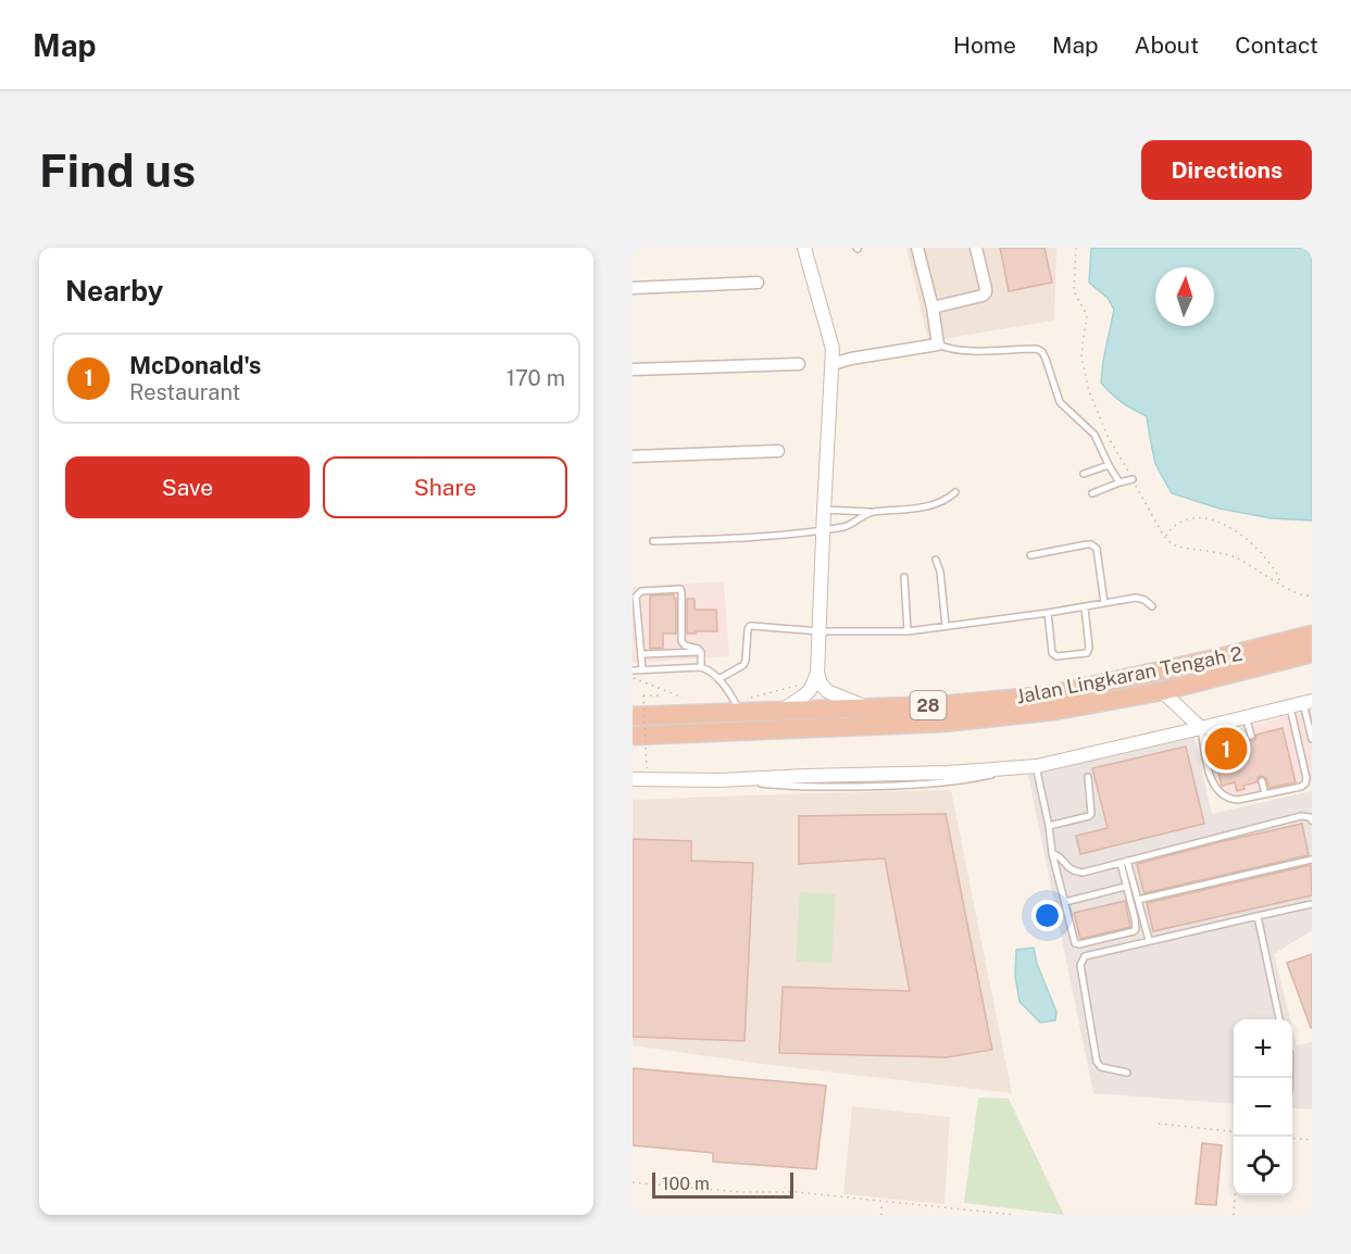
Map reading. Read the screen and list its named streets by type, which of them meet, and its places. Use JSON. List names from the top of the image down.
{
  "streets": {
    "highway": ["Jalan Lingkaran Tengah 2", "28"]
  },
  "scale_bar": "100 m",
  "north": "top",
  "page": {
    "header": "Map",
    "nav": [
      "Home",
      "Map",
      "About",
      "Contact"
    ],
    "buttons": [
      "Directions",
      ["Save", "Share"]
    ],
    "title": "Find us",
    "heading": "Nearby",
    "list": [
      {
        "mark": "1",
        "name": "McDonald's",
        "note": "Restaurant",
        "value": "170 m"
      }
    ],
    "pins": "1",
    "map_buttons": ["+", "−"],
    "scale": "100 m"
  }
}
